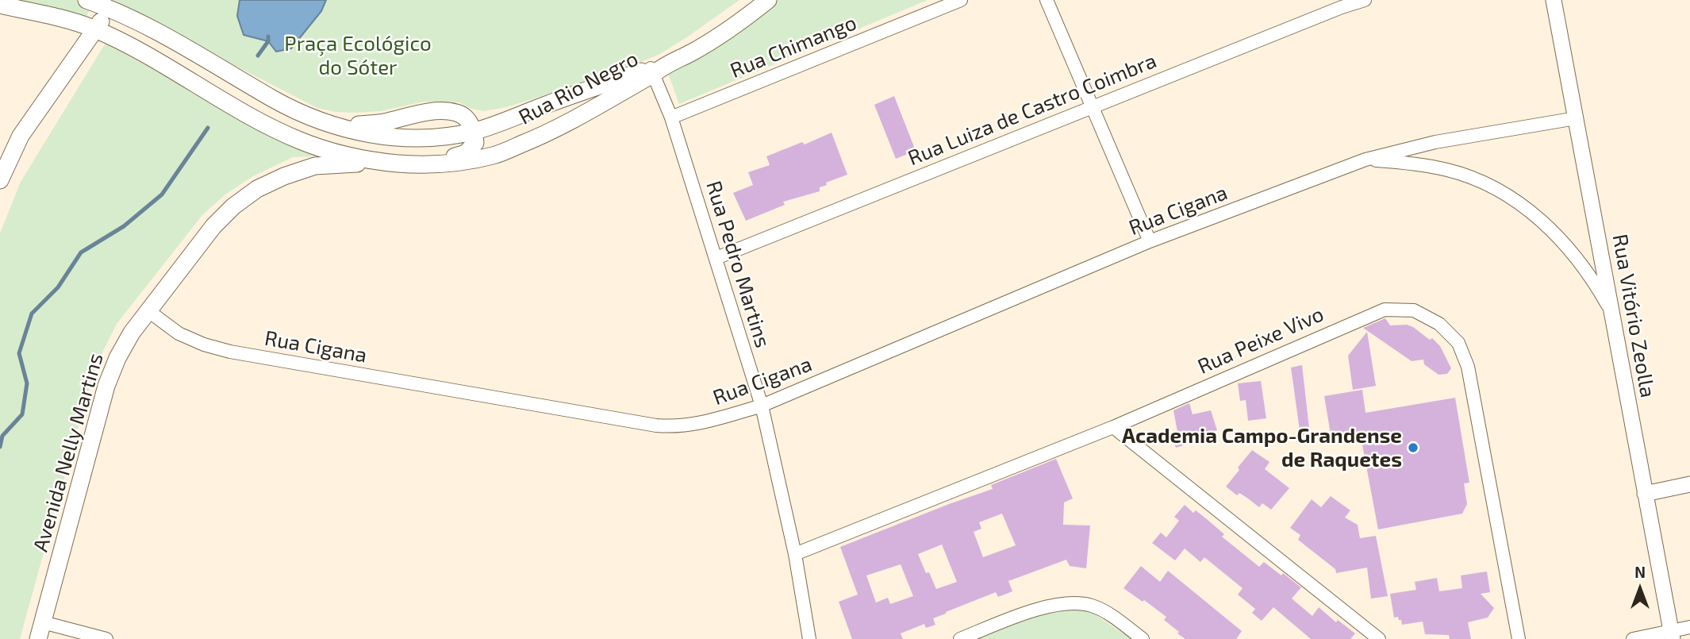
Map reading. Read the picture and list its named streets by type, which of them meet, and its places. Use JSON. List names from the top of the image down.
{
  "streets": {
    "main road": ["Rua Rio Negro", "Avenida Nelly Martins"],
    "street": [
      "Rua Chimango",
      "Rua Luiza de Castro Coimbra",
      "Rua Cigana",
      "Rua Pedro Martins",
      "Rua Vitório Zeolla",
      "Rua Peixe Vivo"
    ]
  },
  "crossings": [
    ["Rua Chimango", "Rua Pedro Martins"],
    ["Rua Rio Negro", "Rua Pedro Martins"],
    ["Rua Rio Negro", "Avenida Nelly Martins"],
    ["Rua Luiza de Castro Coimbra", "Rua Pedro Martins"],
    ["Rua Cigana", "Rua Pedro Martins"],
    ["Rua Cigana", "Rua Vitório Zeolla"],
    ["Rua Cigana", "Avenida Nelly Martins"],
    ["Rua Pedro Martins", "Rua Peixe Vivo"]
  ],
  "parks": ["Praça Ecológico do Sóter"],
  "places": ["Academia Campo-Grandense de Raquetes"],
  "north": "top"
}
